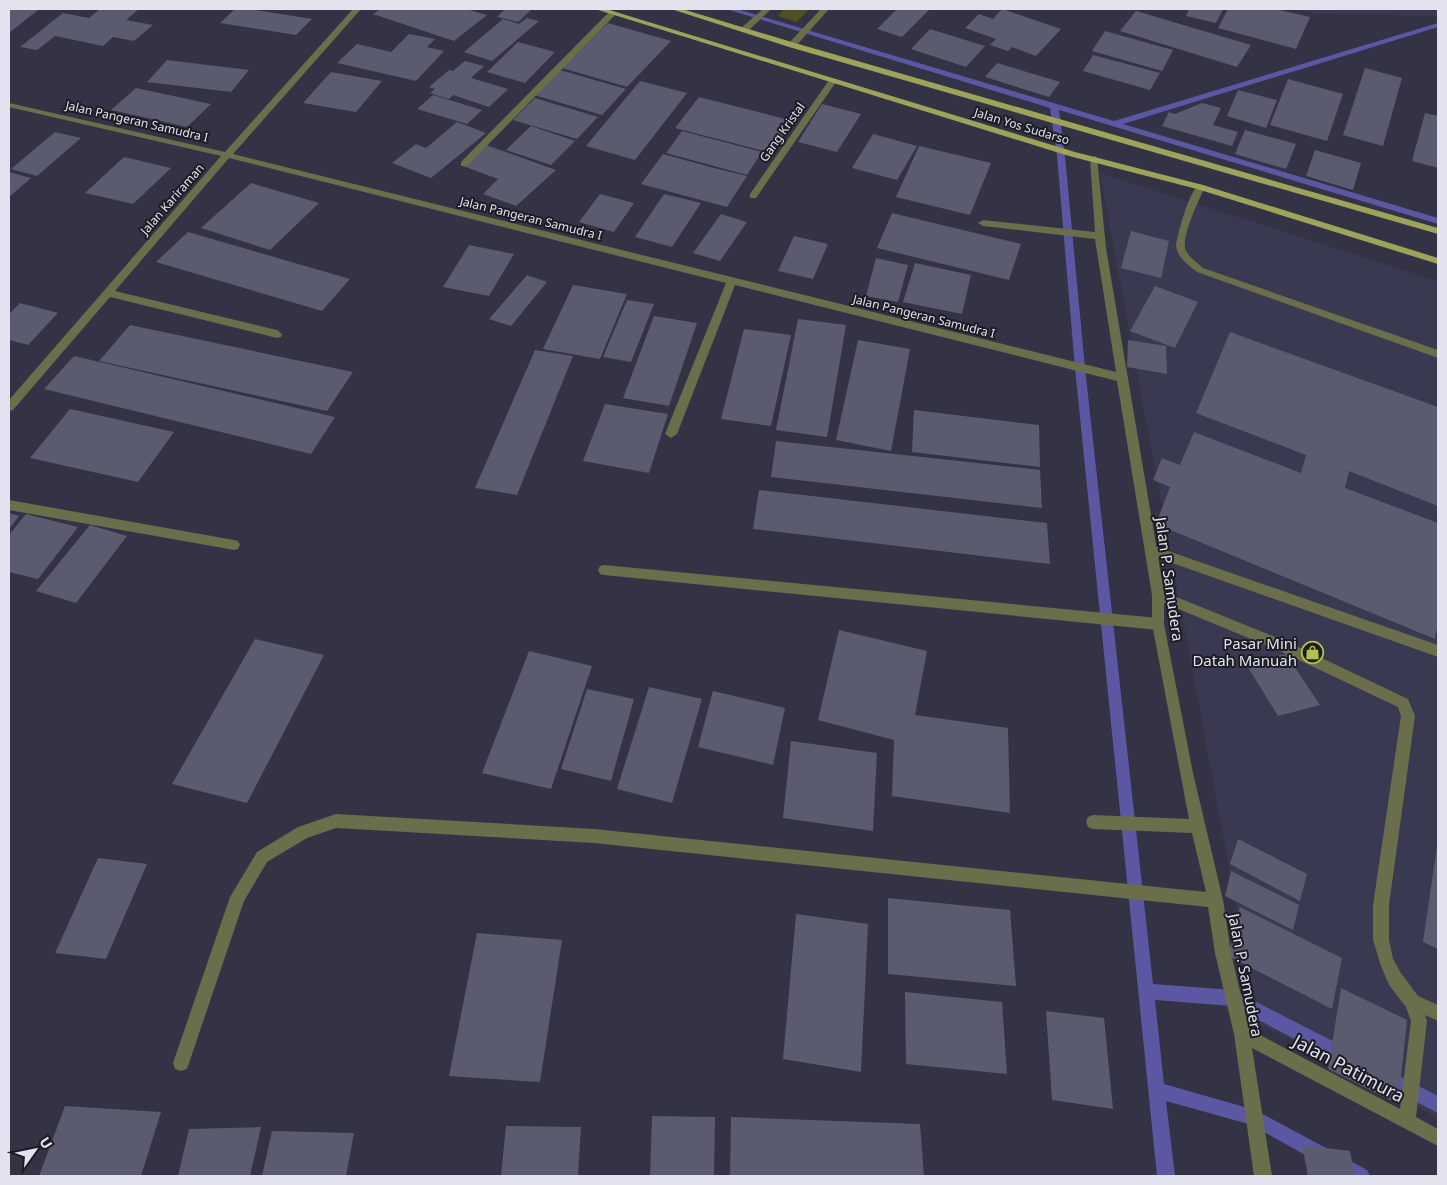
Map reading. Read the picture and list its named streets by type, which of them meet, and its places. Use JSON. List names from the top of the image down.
{
  "streets": {
    "main road": ["Jalan Yos Sudarso"],
    "street": [
      "Jalan Pangeran Samudra I",
      "Gang Kristal",
      "Jalan Kariraman",
      "Jalan P. Samudera",
      "Jalan Patimura"
    ]
  },
  "crossings": [
    ["Jalan Pangeran Samudra I", "Jalan Kariraman"],
    ["Jalan Pangeran Samudra I", "Jalan P. Samudera"],
    ["Jalan Yos Sudarso", "Gang Kristal"],
    ["Jalan Yos Sudarso", "Jalan P. Samudera"],
    ["Jalan P. Samudera", "Jalan Patimura"]
  ],
  "places": {
    "shop": ["Pasar Mini Datah Manuah"]
  },
  "north": "top right"
}
